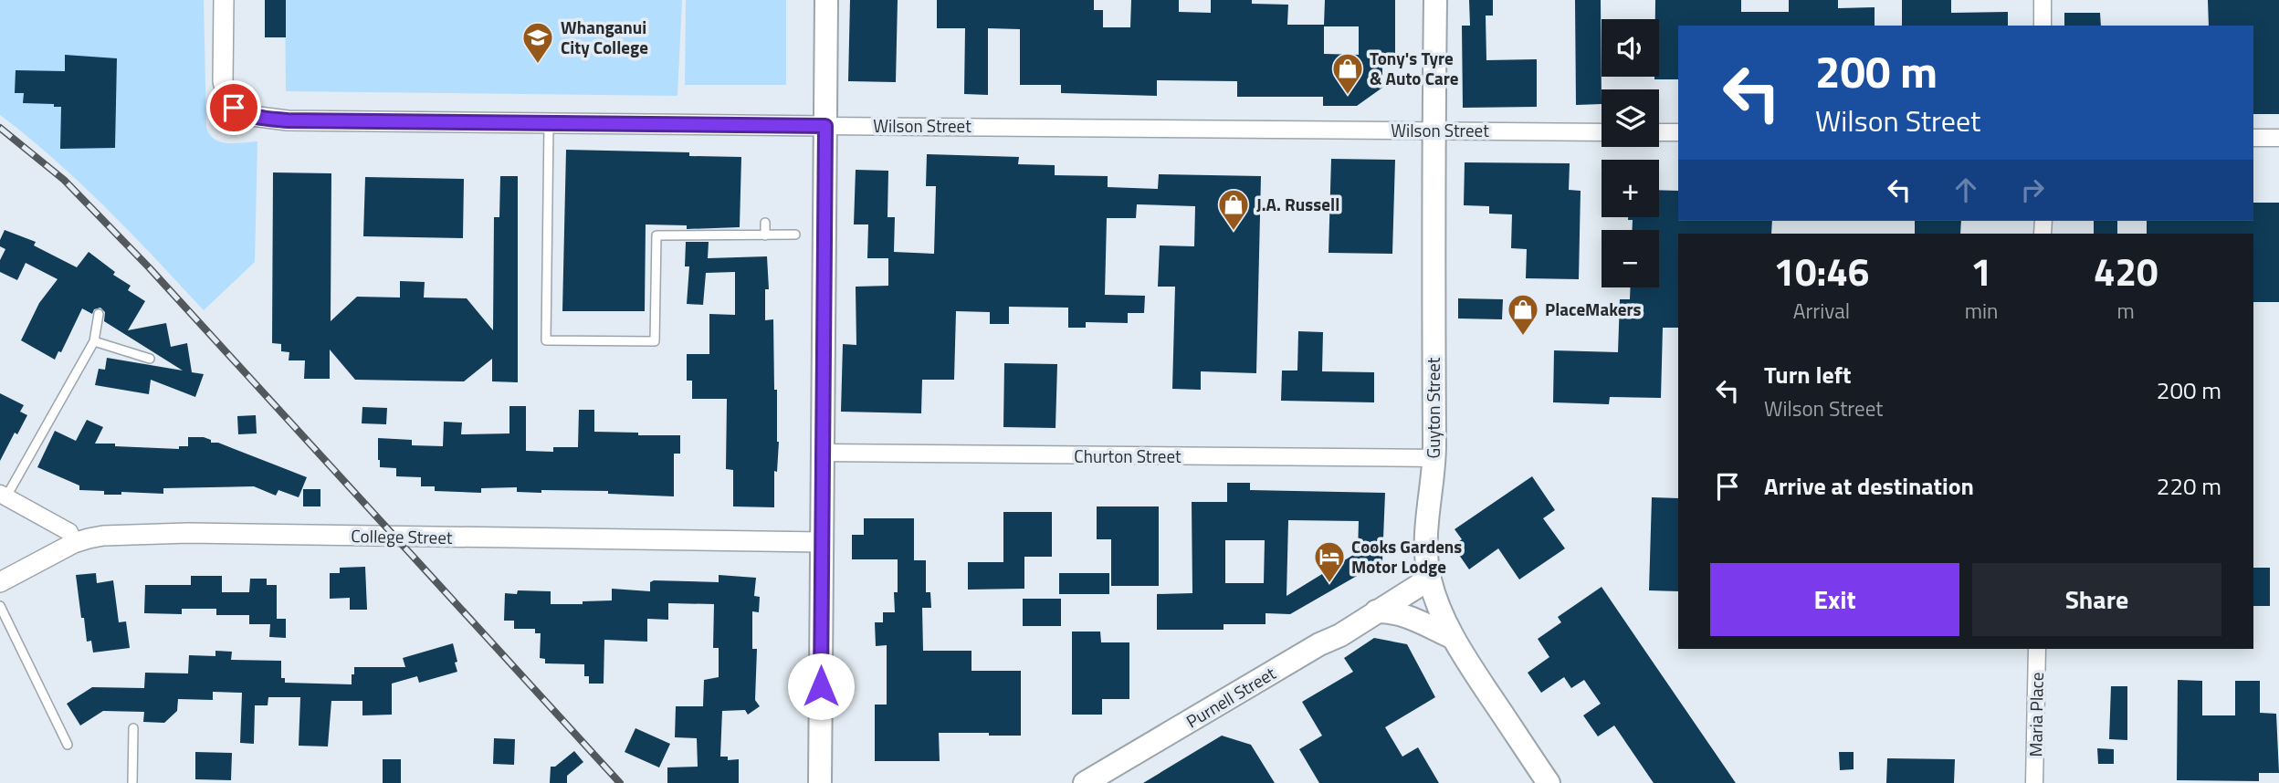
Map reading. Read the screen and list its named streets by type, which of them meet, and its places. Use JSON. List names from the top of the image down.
{
  "streets": {
    "main road": ["Guyton Street", "Purnell Street"],
    "street": [
      "Wilson Street",
      "Churton Street",
      "College Street",
      "Maria Place"
    ]
  },
  "crossings": [
    ["Wilson Street", "Guyton Street"],
    ["Guyton Street", "Churton Street"],
    ["Guyton Street", "Purnell Street"]
  ],
  "places": {
    "school or university": ["Whanganui City College"],
    "shop": ["Tony's Tyre & Auto Care", "J.A. Russell", "PlaceMakers"],
    "hotel": ["Cooks Gardens Motor Lodge"]
  },
  "page": {
    "map_buttons": ["+", "−"],
    "turn": ["200 m", "Wilson Street"],
    "eta": [
      "10:46",
      "Arrival",
      "1",
      "min",
      "420",
      "m"
    ],
    "list": [
      {
        "name": "Turn left",
        "note": "Wilson Street",
        "value": "200 m"
      },
      {
        "name": "Arrive at destination",
        "value": "220 m"
      }
    ],
    "buttons": ["Exit", "Share"]
  }
}
